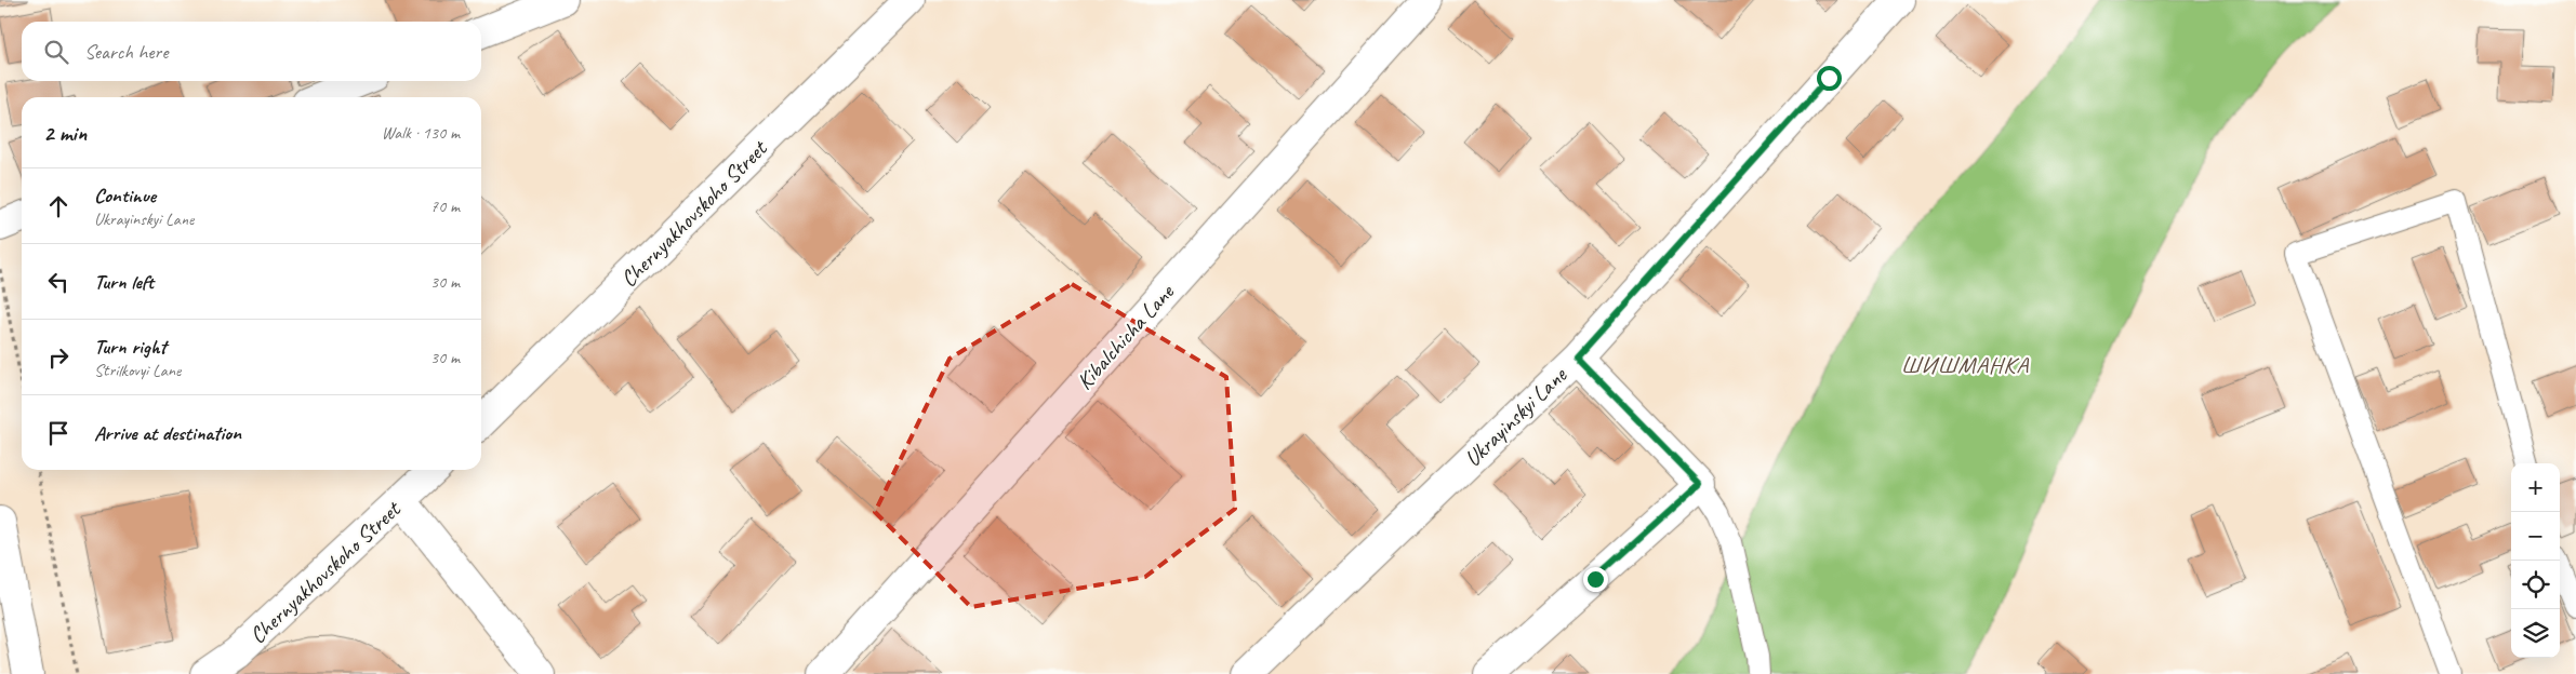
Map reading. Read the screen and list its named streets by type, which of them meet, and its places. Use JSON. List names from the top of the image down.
{
  "streets": {
    "street": ["Chernyakhovskoho Street", "Kibalchicha Lane", "Ukrayinskyi Lane"]
  },
  "districts": ["ШИШМАНКА"],
  "page": {
    "search": "Search here",
    "heading": ["2 min", "Walk · 130 m"],
    "list": [
      ["Continue", "Ukrayinskyi Lane", "70 m"],
      ["Turn left", "30 m"],
      ["Turn right", "Strilkovyi Lane", "30 m"],
      "Arrive at destination"
    ],
    "map_buttons": ["+", "−"]
  }
}
